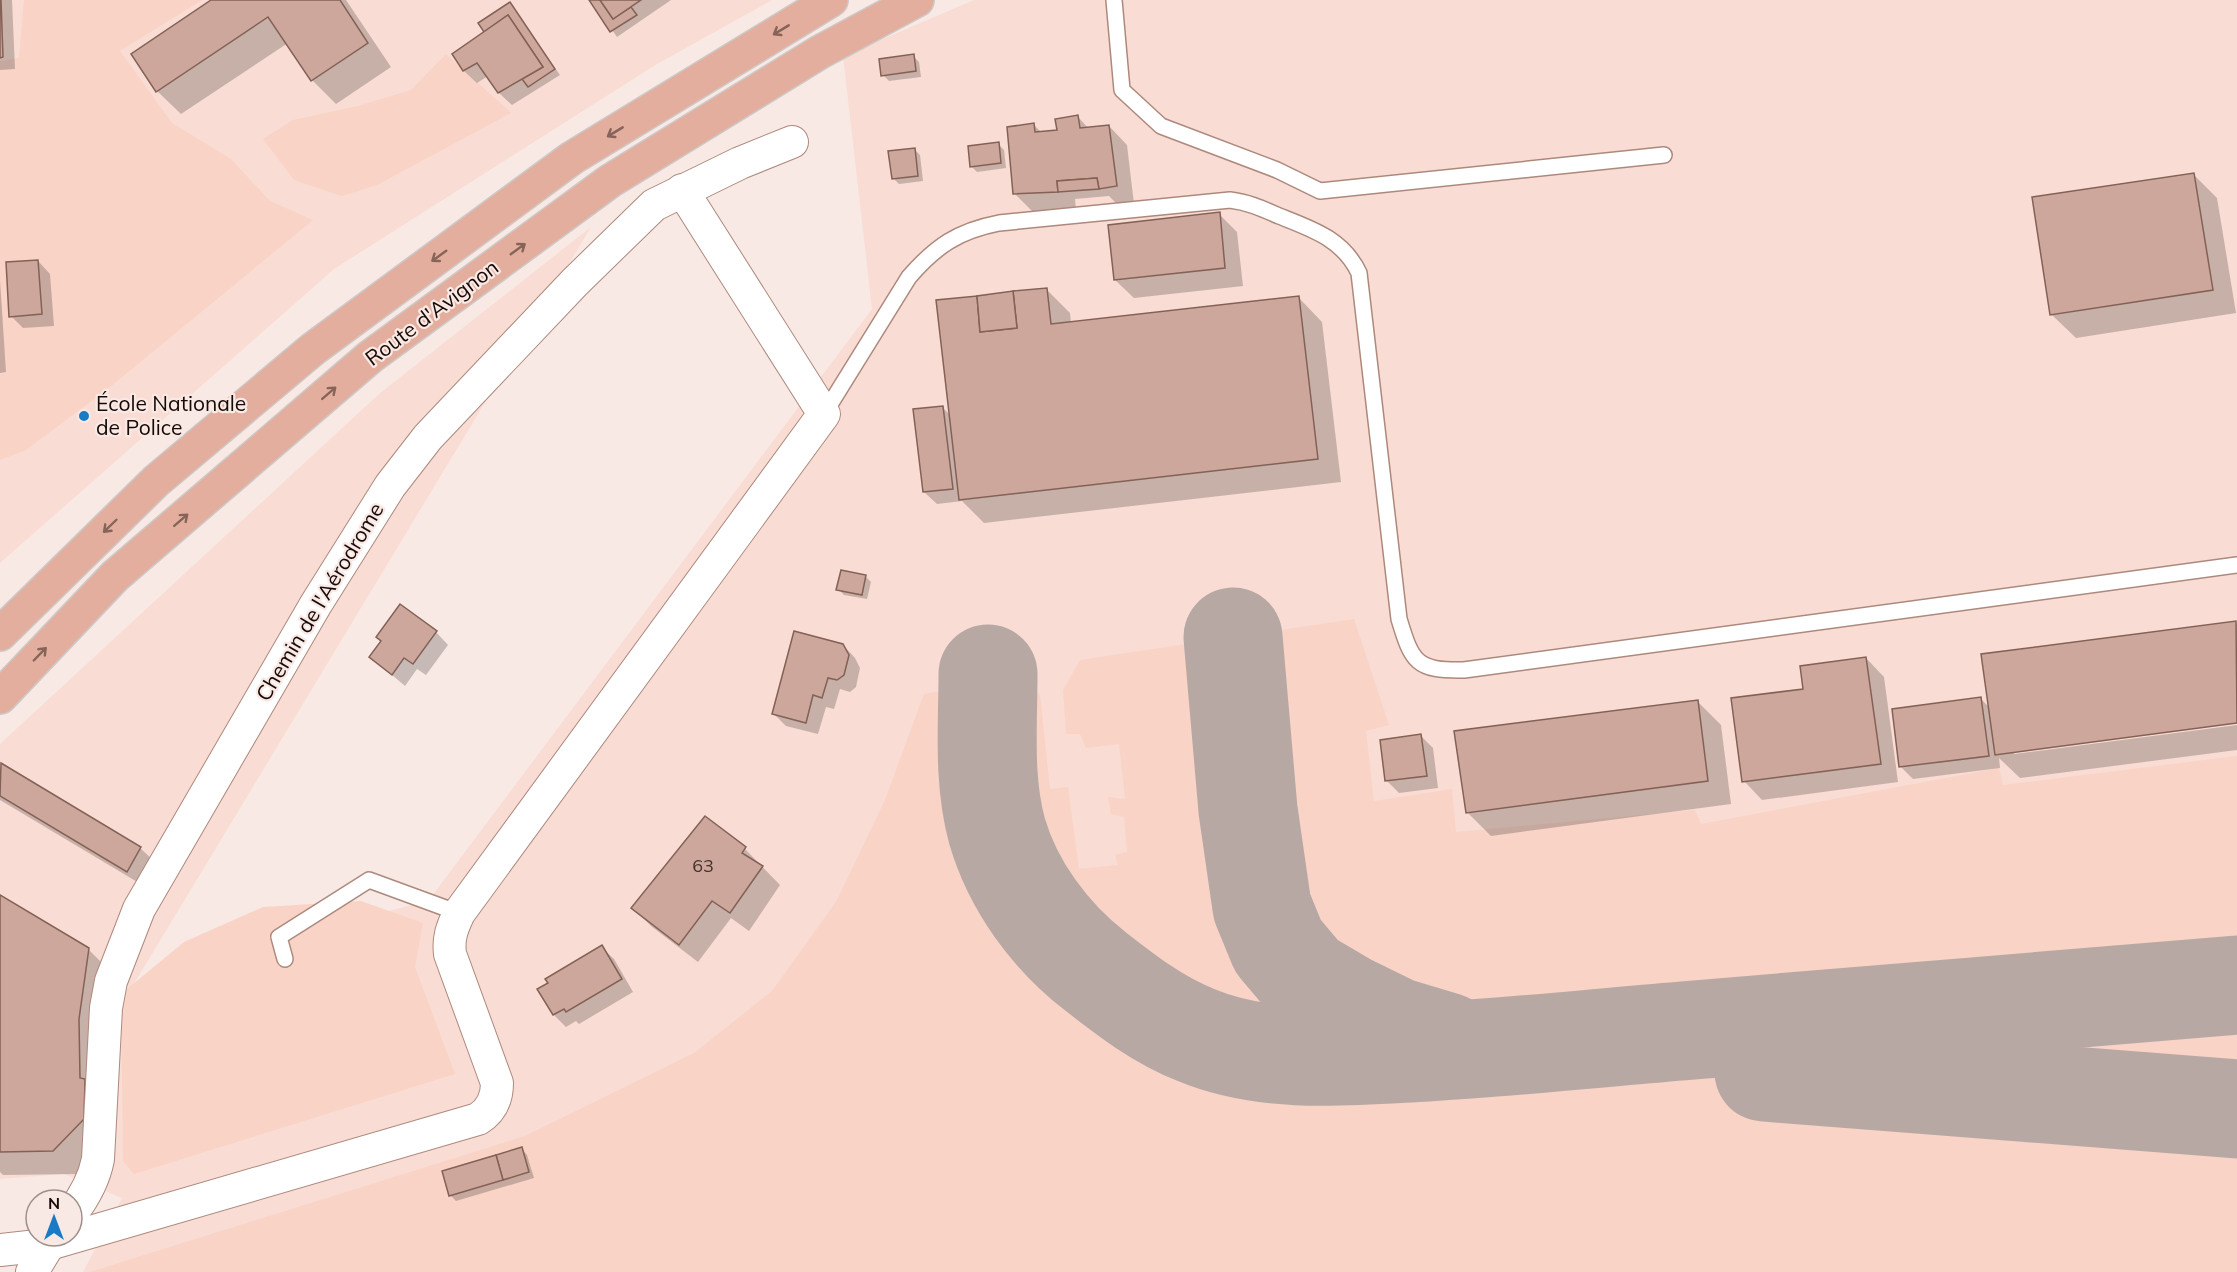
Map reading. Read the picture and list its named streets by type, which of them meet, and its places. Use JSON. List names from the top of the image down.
{
  "streets": {
    "main road": ["Route d'Avignon"],
    "street": ["Chemin de l'Aérodrome"]
  },
  "places": ["École Nationale de Police"],
  "house_numbers": ["63"],
  "north": "top"
}
